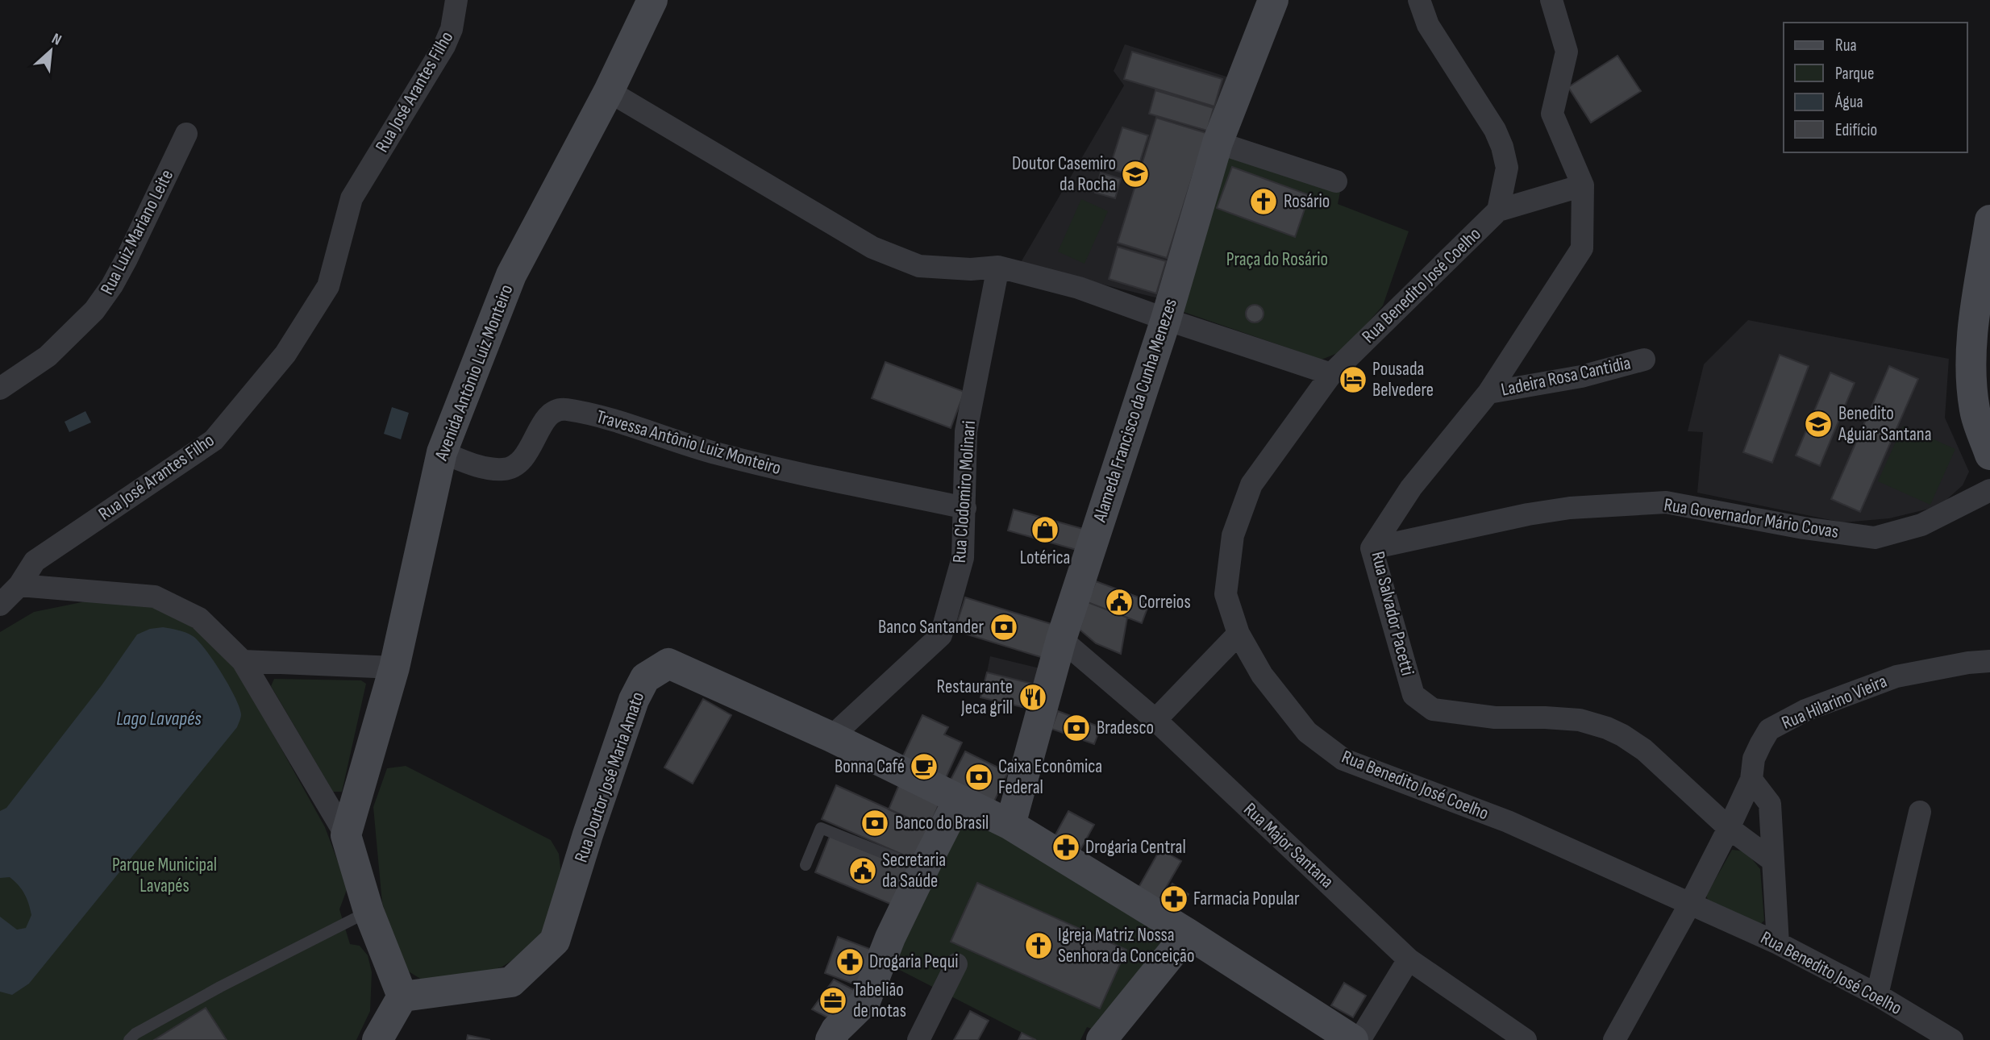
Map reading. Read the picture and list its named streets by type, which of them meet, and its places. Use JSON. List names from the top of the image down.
{
  "streets": {
    "street": [
      "Rua José Arantes Filho",
      "Rua Luiz Mariano Leite",
      "Rua Benedito José Coelho",
      "Avenida Antônio Luiz Monteiro",
      "Ladeira Rosa Cantidia",
      "Alameda Francisco da Cunha Menezes",
      "Travessa Antônio Luiz Monteiro",
      "Rua Clodomiro Molinari",
      "Rua Governador Mário Covas",
      "Rua Salvador Pacetti",
      "Rua Hilarino Vieira",
      "Rua Doutor José Maria Amato",
      "Rua Major Santana"
    ]
  },
  "crossings": [
    ["Rua Benedito José Coelho", "Rua Hilarino Vieira"],
    ["Avenida Antônio Luiz Monteiro", "Travessa Antônio Luiz Monteiro"],
    ["Ladeira Rosa Cantidia", "Rua Salvador Pacetti"],
    ["Alameda Francisco da Cunha Menezes", "Rua Doutor José Maria Amato"],
    ["Alameda Francisco da Cunha Menezes", "Rua Major Santana"],
    ["Travessa Antônio Luiz Monteiro", "Rua Clodomiro Molinari"],
    ["Rua Clodomiro Molinari", "Rua Doutor José Maria Amato"],
    ["Rua Governador Mário Covas", "Rua Salvador Pacetti"],
    ["Rua Salvador Pacetti", "Rua Hilarino Vieira"]
  ],
  "water": ["Lago Lavapés"],
  "parks": ["Praça do Rosário", "Parque Municipal Lavapés"],
  "places": {
    "school or university": ["Doutor Casemiro da Rocha", "Benedito Aguiar Santana"],
    "church": ["Rosário", "Igreja Matriz Nossa Senhora da Conceição"],
    "hotel": ["Pousada Belvedere"],
    "shop": ["Lotérica"],
    "public building": ["Correios", "Secretaria da Saúde"],
    "bank": [
      "Banco Santander",
      "Bradesco",
      "Caixa Econômica Federal",
      "Banco do Brasil"
    ],
    "restaurant": ["Restaurante Jeca grill"],
    "cafe": ["Bonna Café"],
    "pharmacy": ["Drogaria Central", "Farmacia Popular", "Drogaria Pequi"],
    "office": ["Tabelião de notas"]
  },
  "legend": [
    "Rua",
    "Parque",
    "Água",
    "Edifício"
  ],
  "north": "top right"
}
